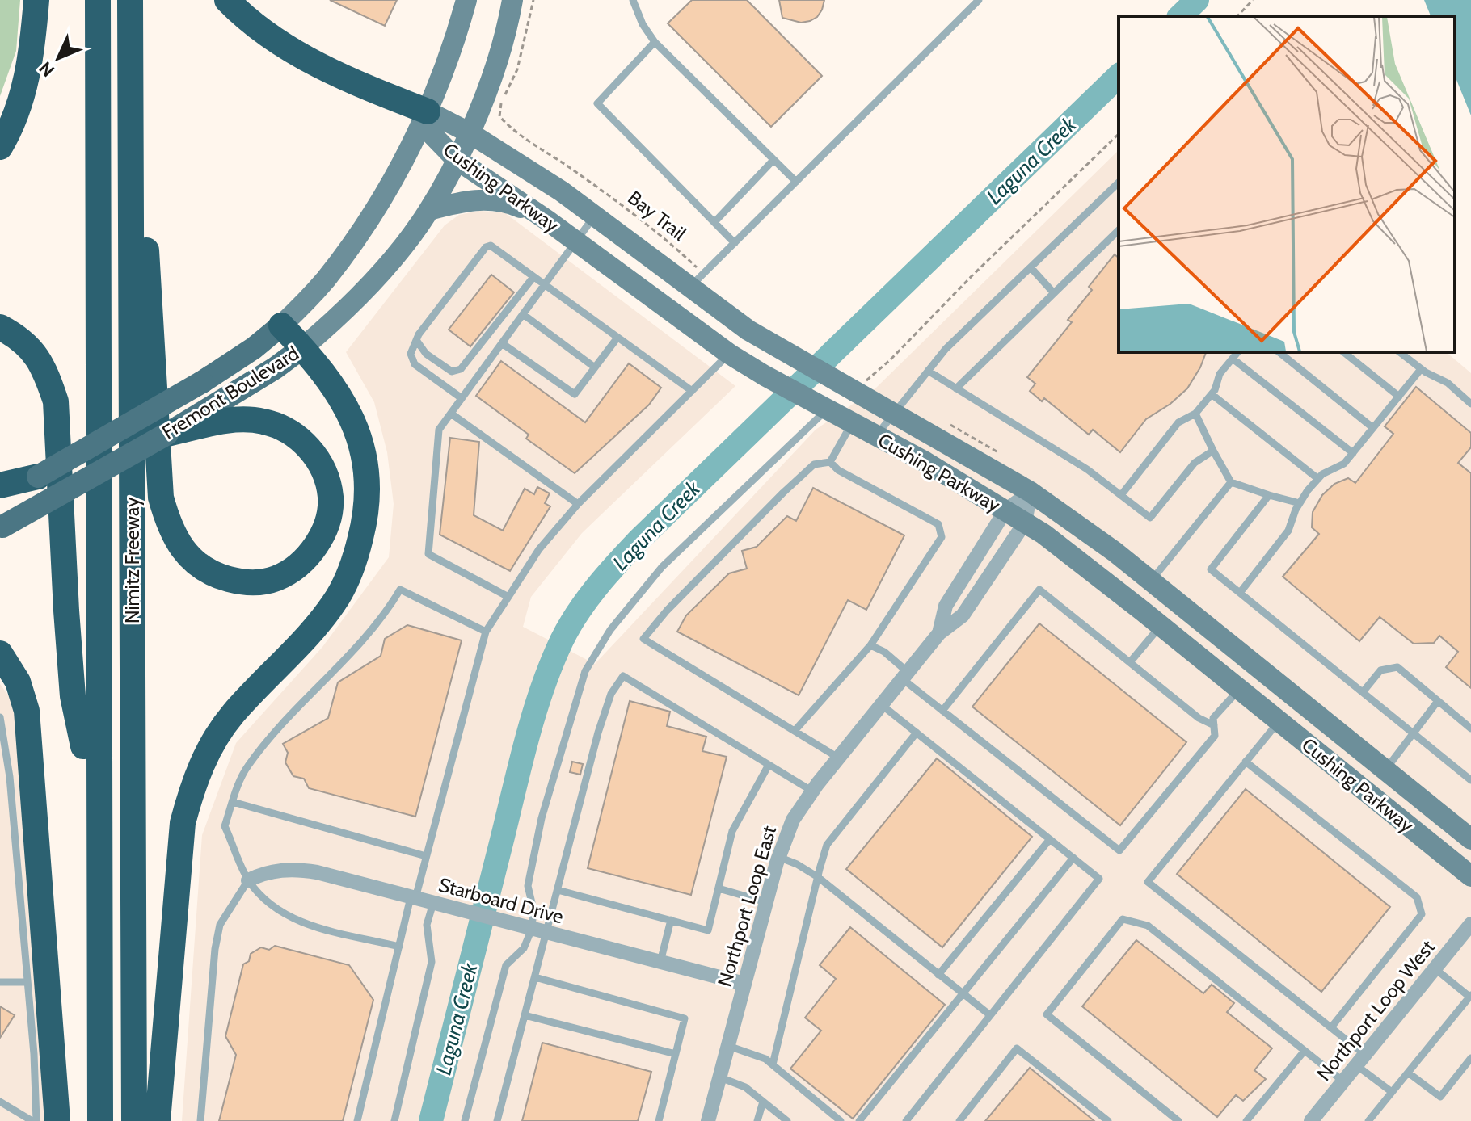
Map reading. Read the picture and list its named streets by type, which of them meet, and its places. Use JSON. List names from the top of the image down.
{
  "streets": {
    "highway": ["Nimitz Freeway"],
    "main road": ["Cushing Parkway", "Fremont Boulevard"],
    "street": ["Starboard Drive", "Northport Loop East", "Northport Loop West"],
    "path": ["Bay Trail"]
  },
  "crossings": [
    ["Cushing Parkway", "Bay Trail"],
    ["Cushing Parkway", "Fremont Boulevard"],
    ["Cushing Parkway", "Northport Loop East"],
    ["Starboard Drive", "Northport Loop East"]
  ],
  "water": ["Laguna Creek"],
  "north": "bottom left"
}
